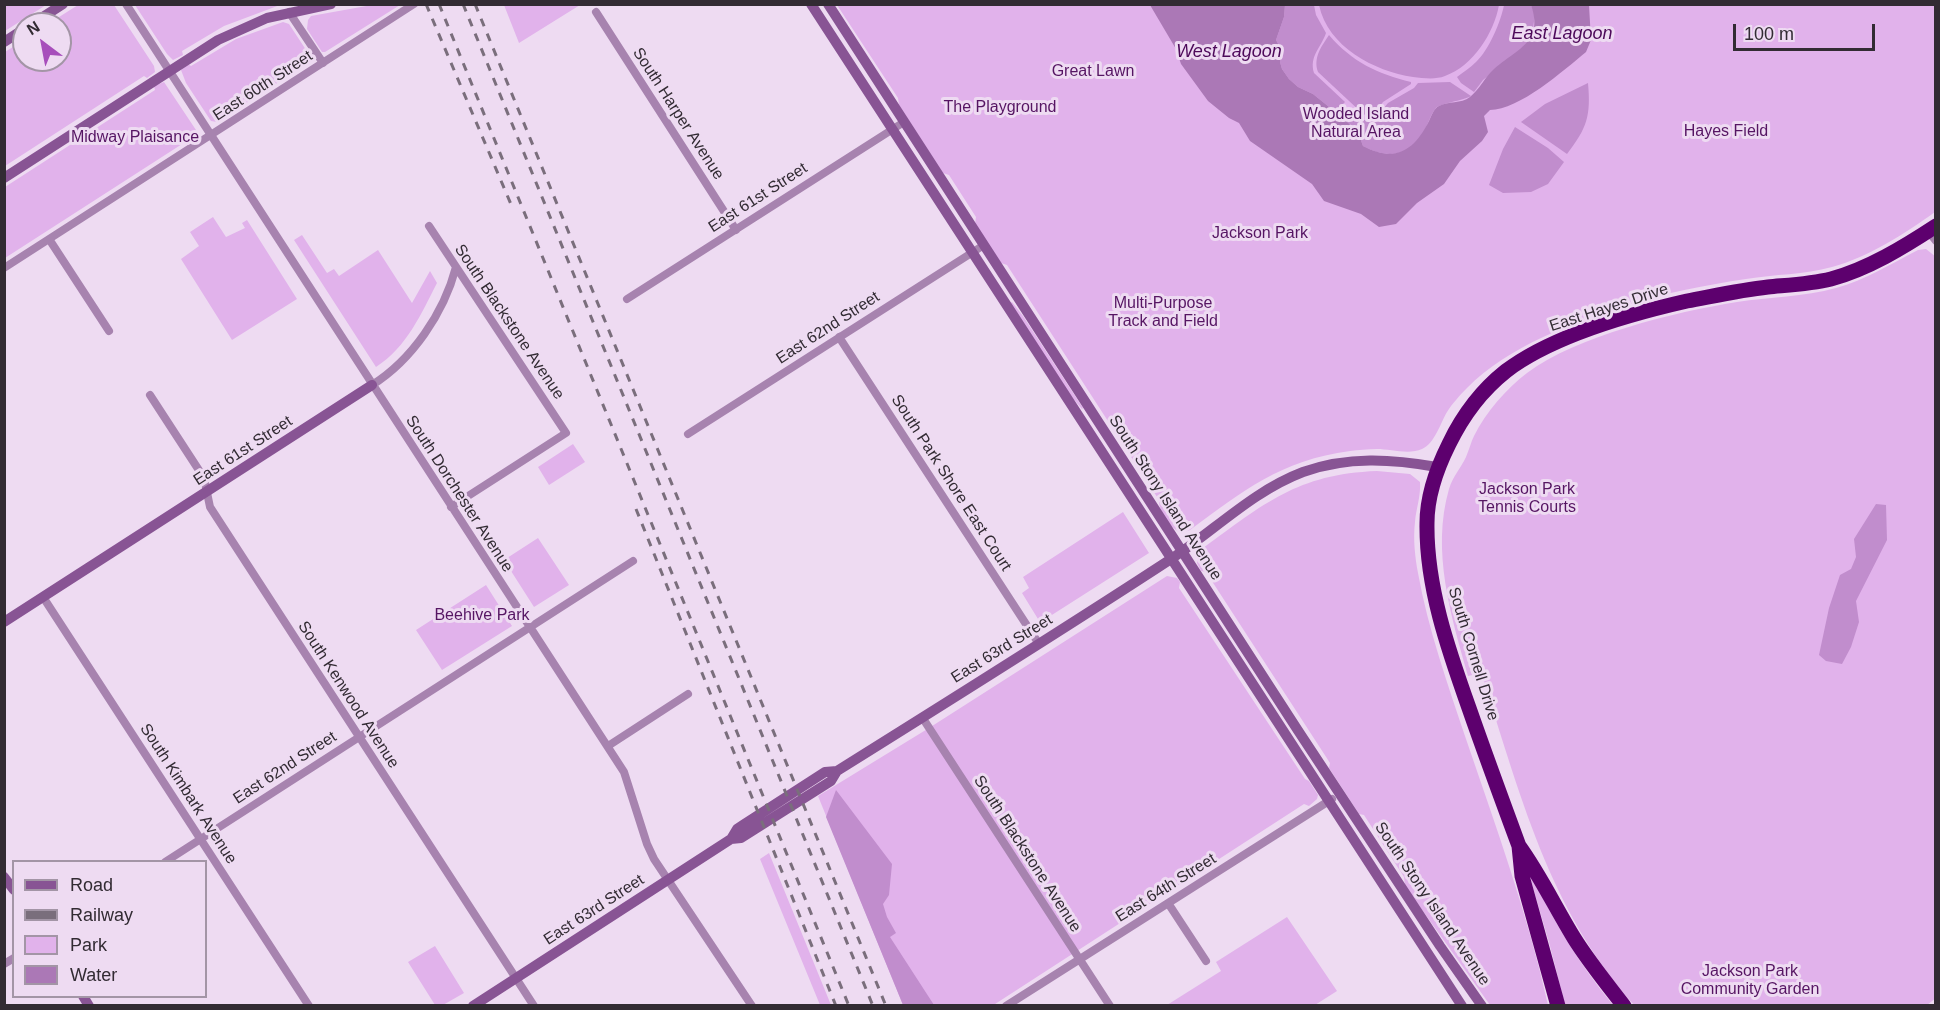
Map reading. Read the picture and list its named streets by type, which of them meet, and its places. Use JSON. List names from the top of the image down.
{
  "streets": {
    "highway": ["East Hayes Drive", "South Cornell Drive"],
    "main road": ["East 61st Street", "South Stony Island Avenue", "East 63rd Street"],
    "street": [
      "East 60th Street",
      "South Harper Avenue",
      "South Blackstone Avenue",
      "East 62nd Street",
      "South Park Shore East Court",
      "South Dorchester Avenue",
      "South Kenwood Avenue",
      "South Kimbark Avenue",
      "East 64th Street"
    ]
  },
  "crossings": [
    ["East 60th Street", "South Dorchester Avenue"],
    ["South Harper Avenue", "East 61st Street"],
    ["East 61st Street", "South Blackstone Avenue"],
    ["East 61st Street", "South Dorchester Avenue"],
    ["East 61st Street", "South Stony Island Avenue"],
    ["East 61st Street", "South Kenwood Avenue"],
    ["East 61st Street", "South Kimbark Avenue"],
    ["East Hayes Drive", "South Cornell Drive"],
    ["South Blackstone Avenue", "South Dorchester Avenue"],
    ["South Blackstone Avenue", "East 63rd Street"],
    ["South Blackstone Avenue", "East 64th Street"],
    ["East 62nd Street", "South Park Shore East Court"],
    ["East 62nd Street", "South Dorchester Avenue"],
    ["East 62nd Street", "South Stony Island Avenue"],
    ["East 62nd Street", "South Kenwood Avenue"],
    ["East 62nd Street", "South Kimbark Avenue"],
    ["South Park Shore East Court", "East 63rd Street"],
    ["South Dorchester Avenue", "East 63rd Street"],
    ["South Stony Island Avenue", "East 63rd Street"],
    ["South Stony Island Avenue", "East 64th Street"],
    ["East 63rd Street", "South Kenwood Avenue"]
  ],
  "water": ["East Lagoon", "West Lagoon"],
  "parks": [
    "Great Lawn",
    "The Playground",
    "Wooded Island Natural Area",
    "Hayes Field",
    "Midway Plaisance",
    "Jackson Park",
    "Multi-Purpose Track and Field",
    "Jackson Park Tennis Courts",
    "Beehive Park",
    "Jackson Park Community Garden"
  ],
  "legend": [
    "Road",
    "Railway",
    "Park",
    "Water"
  ],
  "scale_bar": "100 m",
  "north": "top left"
}
